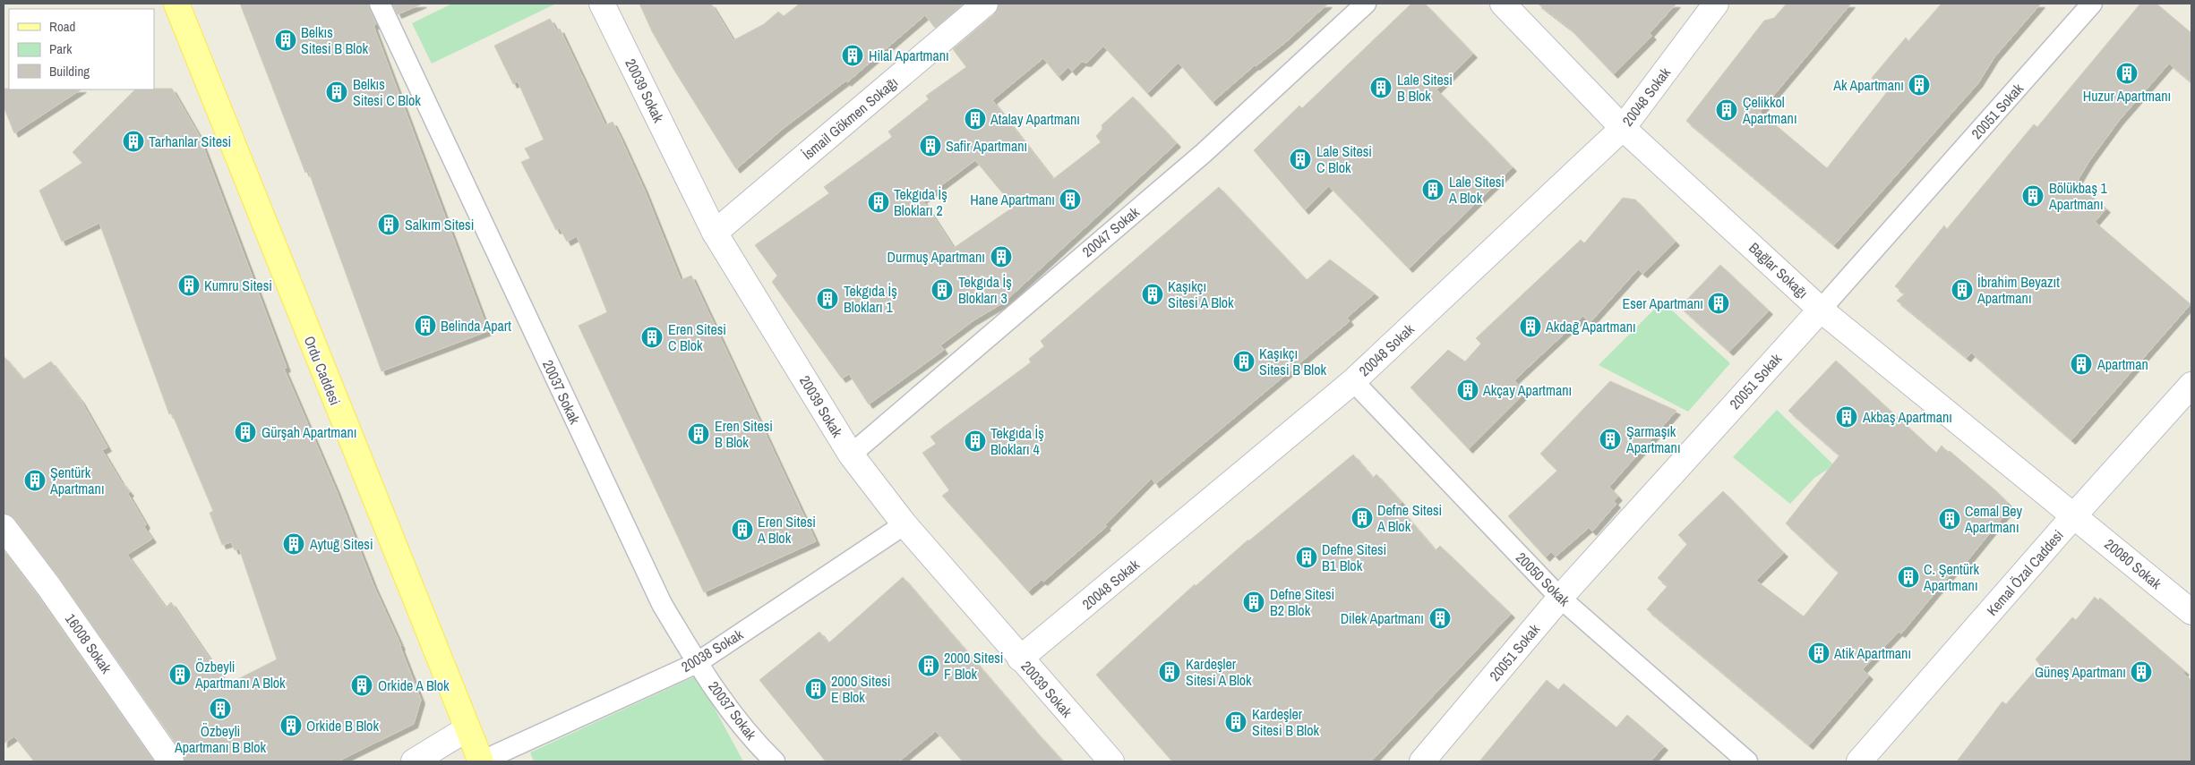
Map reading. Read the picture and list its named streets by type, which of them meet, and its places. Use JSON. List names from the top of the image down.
{
  "streets": {
    "main road": ["Ordu Caddesi"],
    "street": [
      "20039 Sokak",
      "20048 Sokak",
      "20051 Sokak",
      "İsmail Gökmen Sokağı",
      "Bağlar Sokağı",
      "20080 Sokak",
      "Kemal Özal Caddesi",
      "16008 Sokak"
    ],
    "lane": [
      "20047 Sokak",
      "20037 Sokak",
      "20050 Sokak",
      "20038 Sokak"
    ]
  },
  "crossings": [
    ["20039 Sokak", "20048 Sokak"],
    ["20039 Sokak", "İsmail Gökmen Sokağı"],
    ["20039 Sokak", "20047 Sokak"],
    ["20039 Sokak", "20038 Sokak"],
    ["20048 Sokak", "Bağlar Sokağı"],
    ["20048 Sokak", "20050 Sokak"],
    ["20051 Sokak", "Bağlar Sokağı"],
    ["20051 Sokak", "20050 Sokak"],
    ["Bağlar Sokağı", "20080 Sokak"],
    ["Bağlar Sokağı", "Kemal Özal Caddesi"],
    ["Ordu Caddesi", "20038 Sokak"],
    ["20037 Sokak", "20038 Sokak"],
    ["20080 Sokak", "Kemal Özal Caddesi"]
  ],
  "places": {
    "building": [
      "Belkıs Sitesi B Blok",
      "Hilal Apartmanı",
      "Huzur Apartmanı",
      "Ak Apartmanı",
      "Lale Sitesi B Blok",
      "Belkıs Sitesi C Blok",
      "Çelikkol Apartmanı",
      "Atalay Apartmanı",
      "Tarhanlar Sitesi",
      "Safir Apartmanı",
      "Lale Sitesi C Blok",
      "Lale Sitesi A Blok",
      "Bölükbaş 1 Apartmanı",
      "Hane Apartmanı",
      "Tekgıda İş Blokları 2",
      "Salkım Sitesi",
      "Durmuş Apartmanı",
      "Kumru Sitesi",
      "Tekgıda İş Blokları 3",
      "İbrahim Beyazıt Apartmanı",
      "Kaşıkçı Sitesi A Blok",
      "Tekgıda İş Blokları 1",
      "Eser Apartmanı",
      "Belinda Apart",
      "Akdağ Apartmanı",
      "Eren Sitesi C Blok",
      "Kaşıkçı Sitesi B Blok",
      "Apartman",
      "Akçay Apartmanı",
      "Akbaş Apartmanı",
      "Gürşah Apartmanı",
      "Eren Sitesi B Blok",
      "Şarmaşık Apartmanı",
      "Tekgıda İş Blokları 4",
      "Şentürk Apartmanı",
      "Defne Sitesi A Blok",
      "Cemal Bey Apartmanı",
      "Eren Sitesi A Blok",
      "Aytuğ Sitesi",
      "Defne Sitesi B1 Blok",
      "C. Şentürk Apartmanı",
      "Defne Sitesi B2 Blok",
      "Dilek Apartmanı",
      "Atik Apartmanı",
      "2000 Sitesi F Blok",
      "Kardeşler Sitesi A Blok",
      "Güneş Apartmanı",
      "Özbeyli Apartmanı A Blok",
      "Orkide A Blok",
      "2000 Sitesi E Blok",
      "Özbeyli Apartmanı B Blok",
      "Kardeşler Sitesi B Blok",
      "Orkide B Blok"
    ]
  },
  "legend": ["Road", "Park", "Building"]
}
